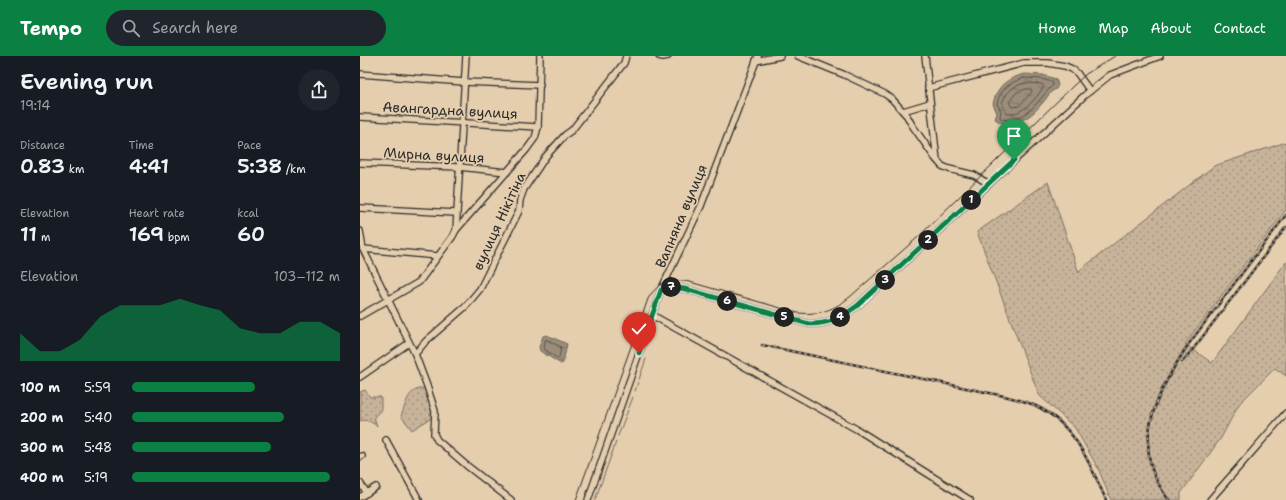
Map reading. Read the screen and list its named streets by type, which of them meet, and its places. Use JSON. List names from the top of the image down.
{
  "streets": {
    "street": [
      "Авангардна вулиця",
      "Мирна вулиця",
      "Вапняна вулиця",
      "вулиця Нікітіна"
    ]
  },
  "page": {
    "header": "Tempo",
    "search": "Search here",
    "nav": [
      "Home",
      "Map",
      "About",
      "Contact"
    ],
    "heading": ["Evening run", "19:14"],
    "stats": [
      ["Distance", "0.83 km"],
      ["Time", "4:41"],
      ["Pace", "5:38 /km"],
      ["Elevation", "11 m"],
      ["Heart rate", "169 bpm"],
      ["kcal", "60"]
    ],
    "pins": [
      "1",
      "2",
      "3",
      "7",
      "6",
      "4",
      "5"
    ],
    "chart": ["Elevation", "103–112 m"],
    "list": [
      {
        "name": "100 m",
        "note": "5:59"
      },
      {
        "name": "200 m",
        "note": "5:40"
      },
      {
        "name": "300 m",
        "note": "5:48"
      },
      {
        "name": "400 m",
        "note": "5:19"
      }
    ]
  }
}
